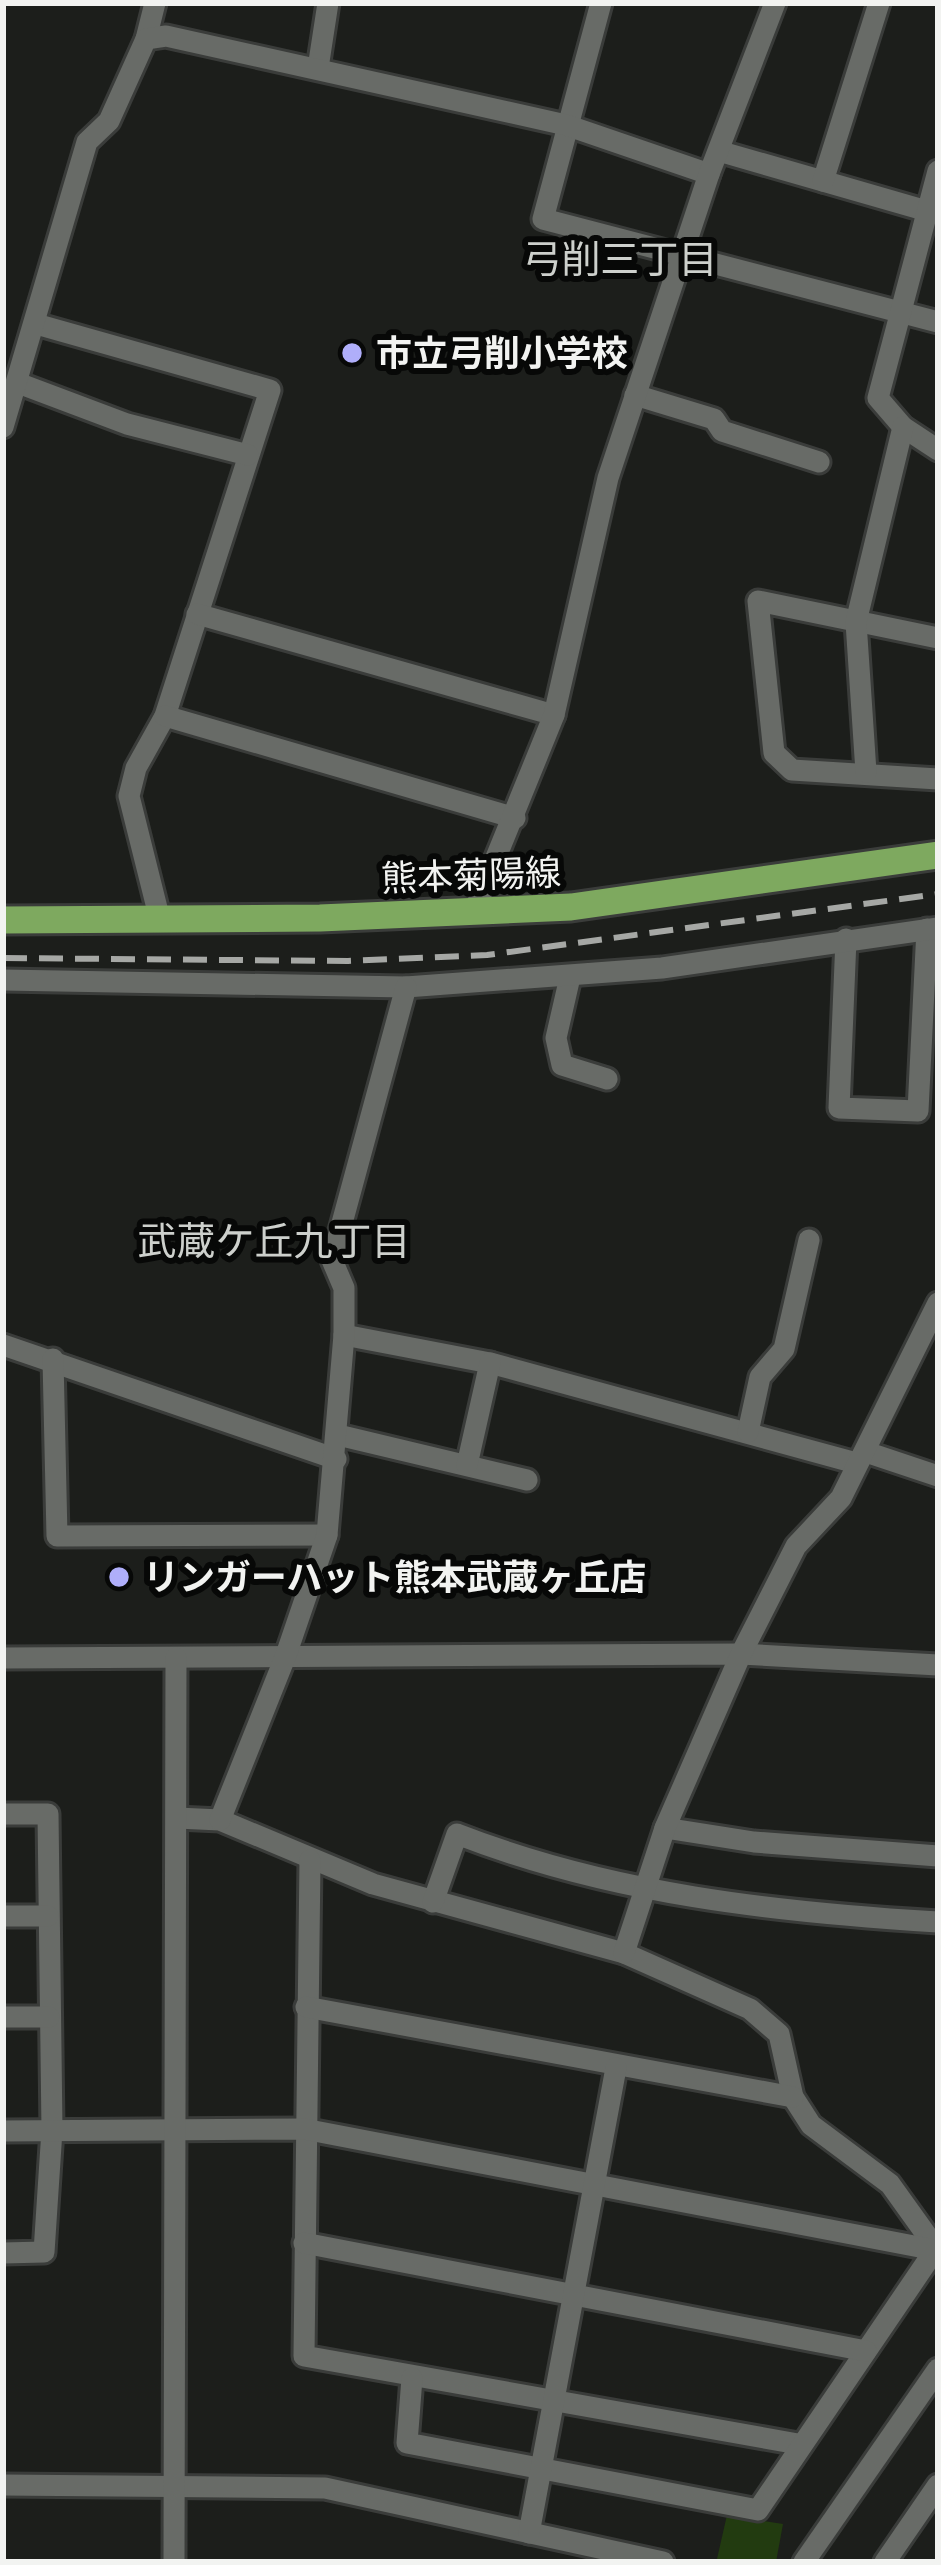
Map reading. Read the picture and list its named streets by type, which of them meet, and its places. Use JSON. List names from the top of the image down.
{
  "streets": {
    "main road": ["熊本菊陽線"]
  },
  "districts": ["弓削三丁目", "武蔵ケ丘九丁目"],
  "places": ["市立弓削小学校", "リンガーハット熊本武蔵ヶ丘店"]
}
